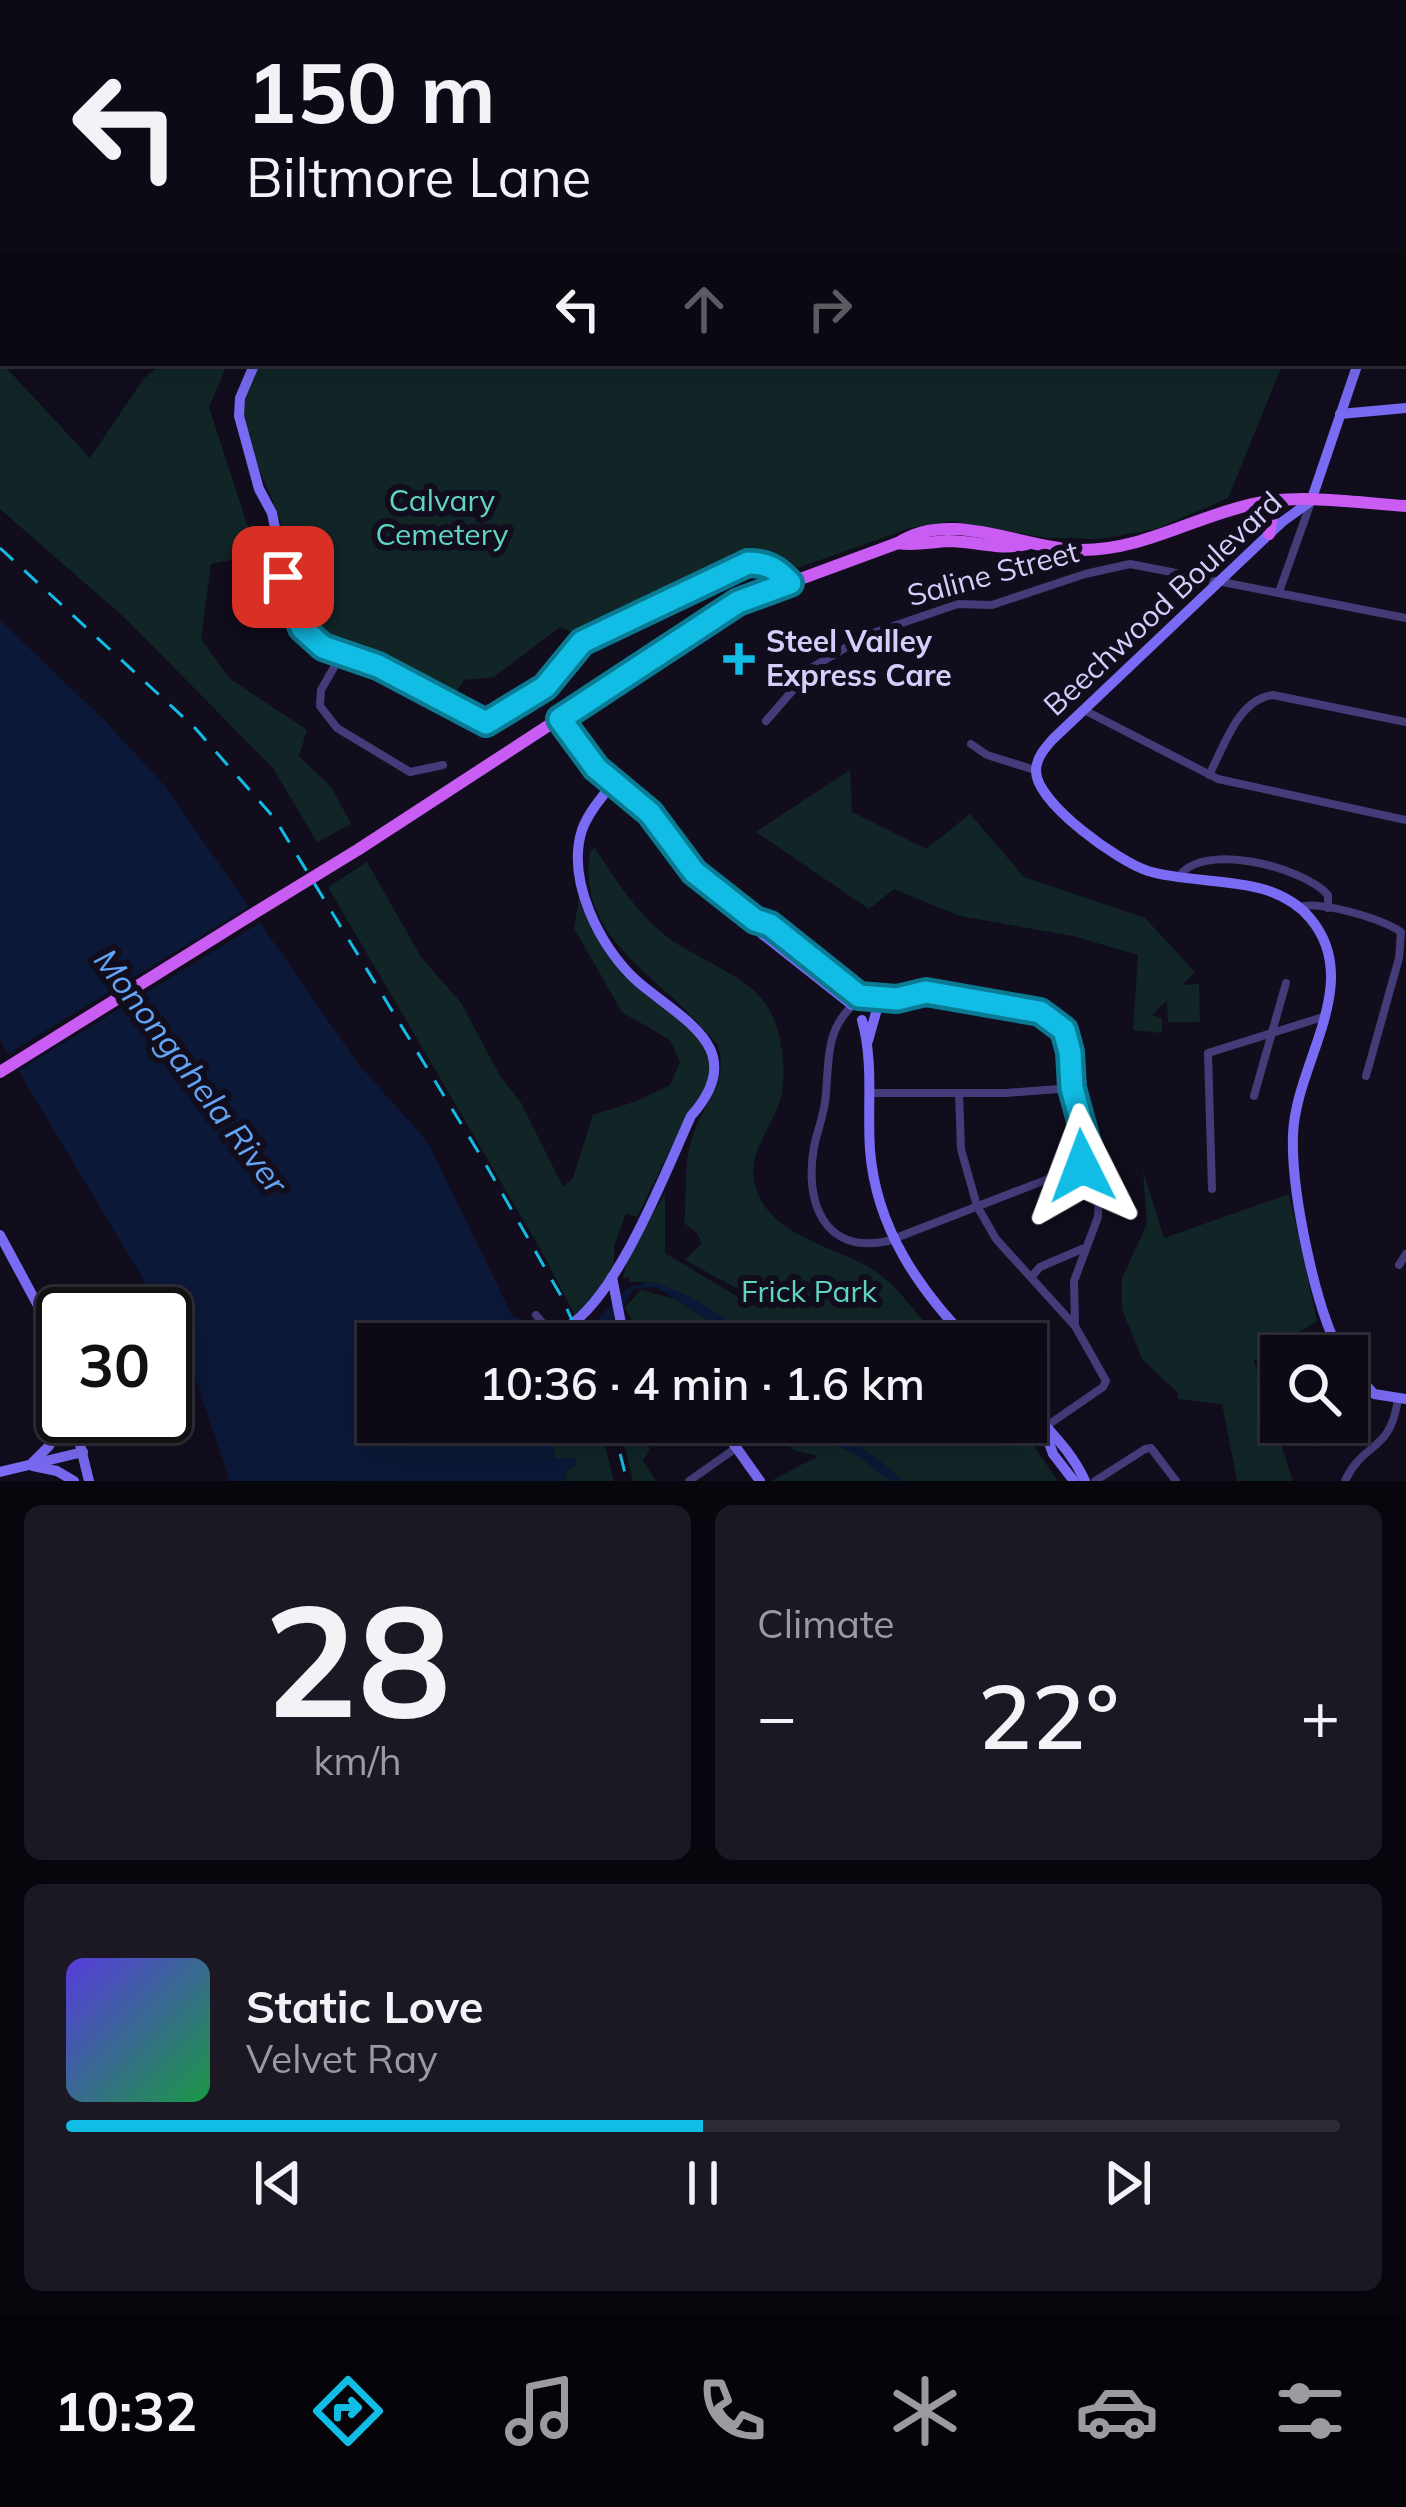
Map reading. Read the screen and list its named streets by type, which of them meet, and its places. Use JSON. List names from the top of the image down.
{
  "streets": {
    "main road": ["Beechwood Boulevard"],
    "street": ["Saline Street"]
  },
  "crossings": [
    ["Saline Street", "Beechwood Boulevard"]
  ],
  "water": ["Monongahela River"],
  "parks": ["Calvary Cemetery", "Frick Park"],
  "places": {
    "health": ["Steel Valley Express Care"]
  },
  "page": {
    "turn": ["150 m", "Biltmore Lane"],
    "limit": "30",
    "trip": "10:36 · 4 min · 1.6 km",
    "tile": [
      ["28", "km/h"],
      "Climate"
    ],
    "heat": ["−", "22°", "+"],
    "song": ["Static Love", "Velvet Ray"],
    "tabs": "10:32"
  }
}
